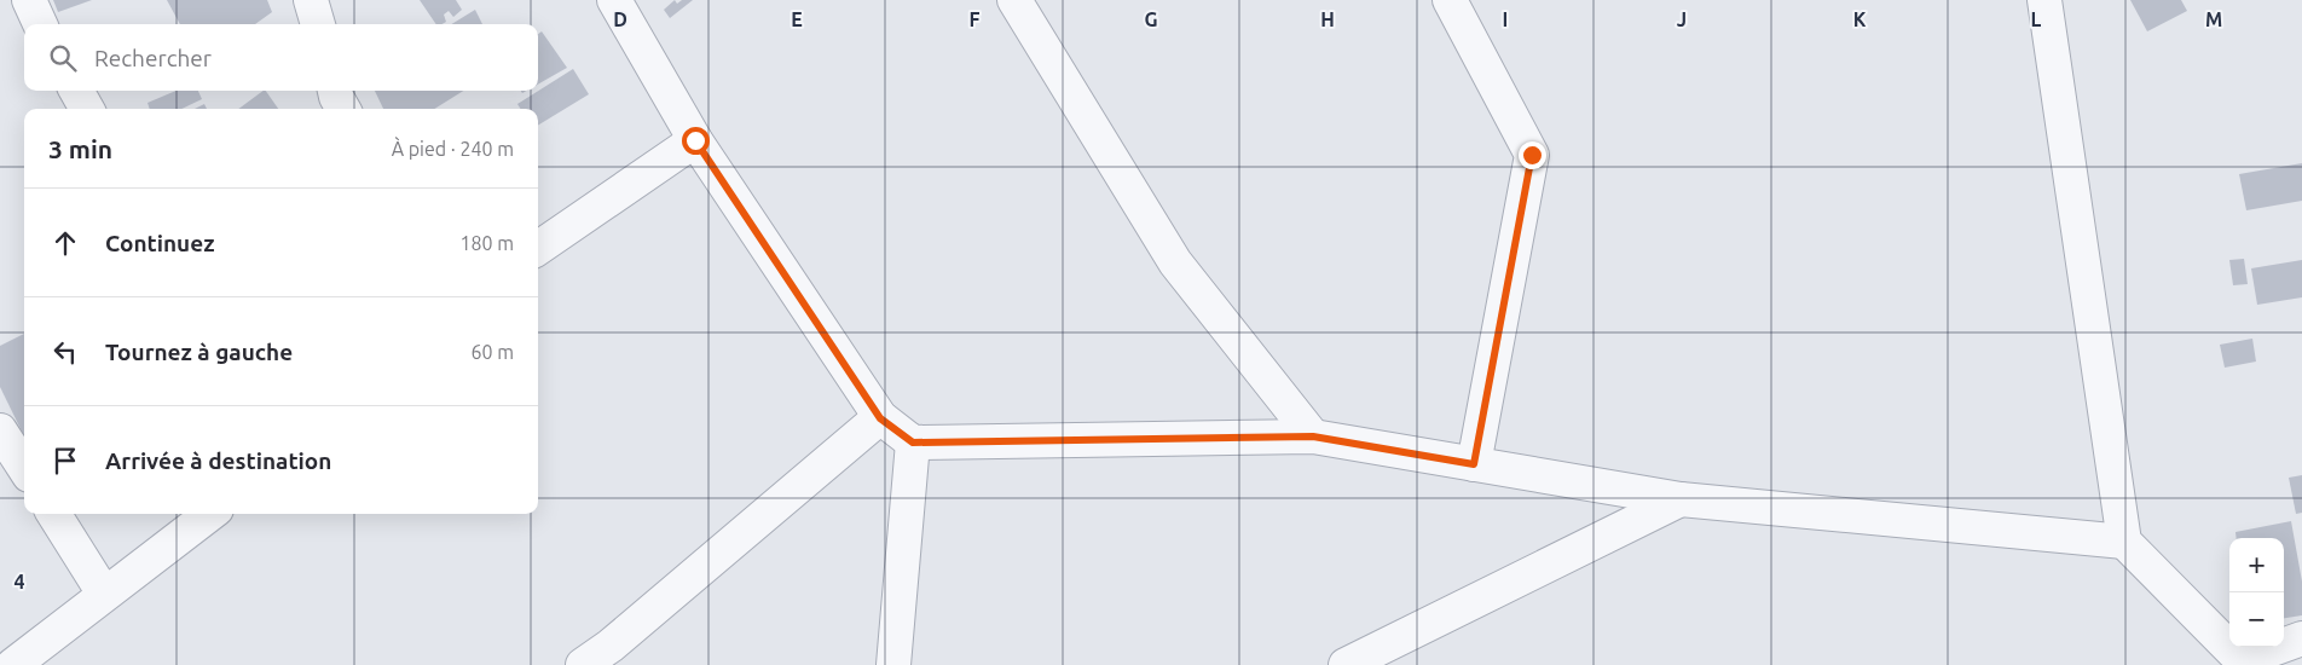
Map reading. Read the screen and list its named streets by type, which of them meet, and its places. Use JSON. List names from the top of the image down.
{
  "page": {
    "search": "Rechercher",
    "heading": ["3 min", "À pied · 240 m"],
    "list": [
      ["Continuez", "180 m"],
      ["Tournez à gauche", "60 m"],
      "Arrivée à destination"
    ],
    "map_buttons": ["+", "−"]
  },
  "grid": {
    "columns": [
      "D",
      "E",
      "F",
      "G",
      "H",
      "I",
      "J",
      "K",
      "L",
      "M"
    ],
    "rows": ["4"]
  }
}
